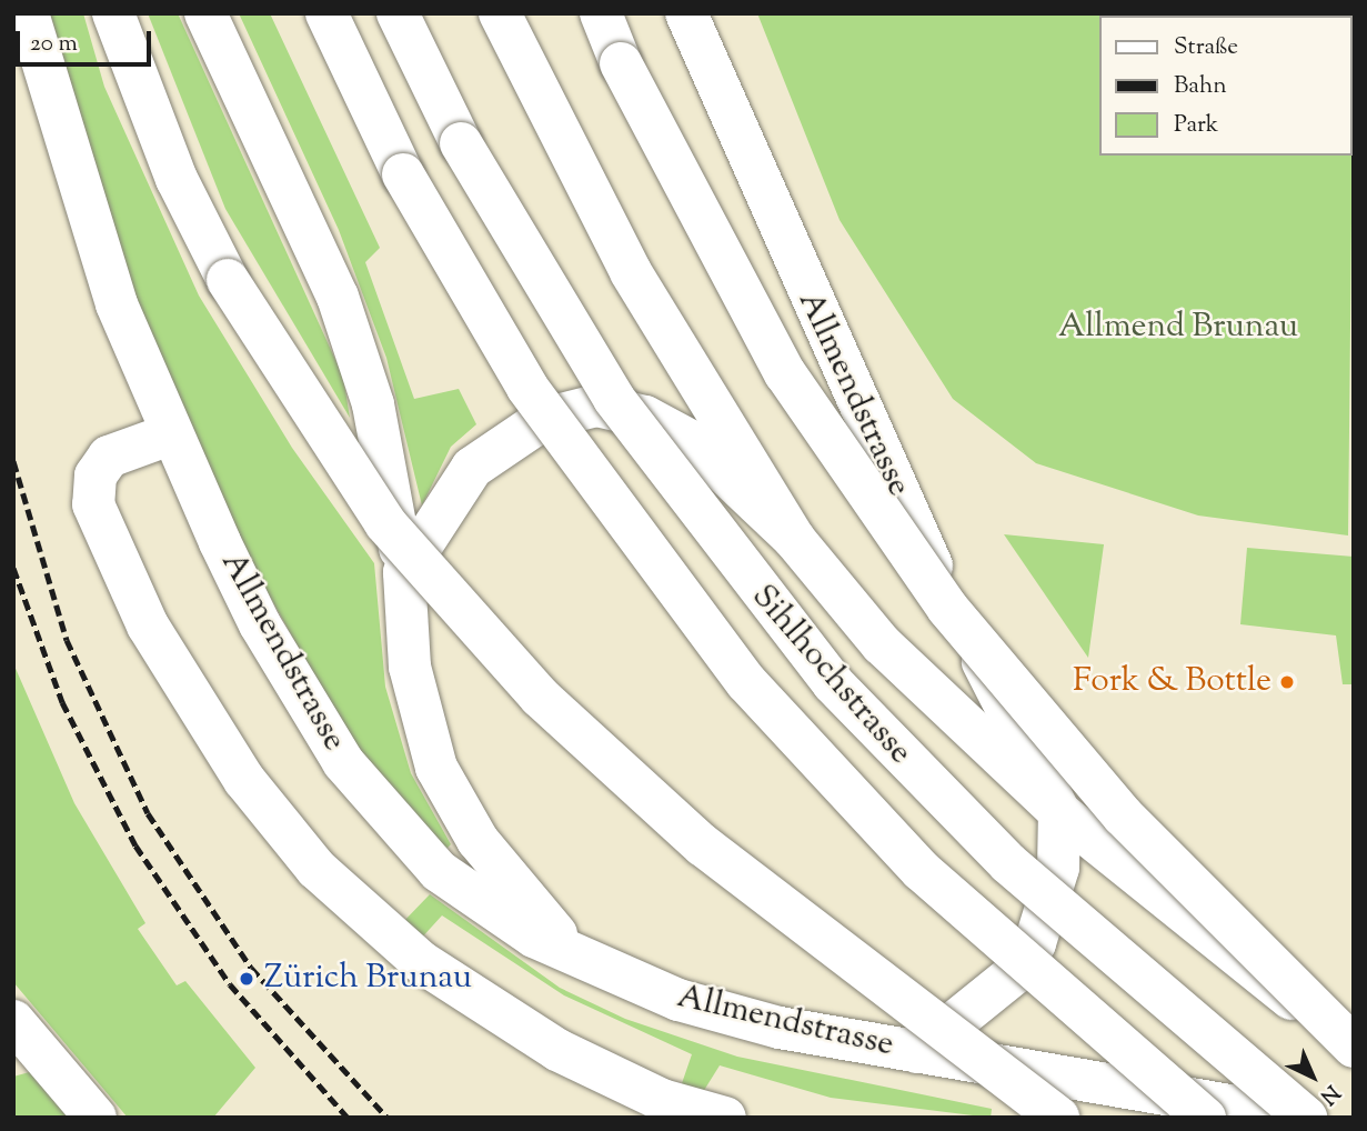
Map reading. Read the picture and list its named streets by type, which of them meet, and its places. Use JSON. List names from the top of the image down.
{
  "streets": {
    "main road": ["Allmendstrasse", "Sihlhochstrasse"]
  },
  "crossings": [
    ["Allmendstrasse", "Sihlhochstrasse"]
  ],
  "parks": ["Allmend Brunau"],
  "places": ["Fork & Bottle", "Zürich Brunau"],
  "legend": ["Straße", "Bahn", "Park"],
  "scale_bar": "20 m",
  "north": "bottom right"
}
